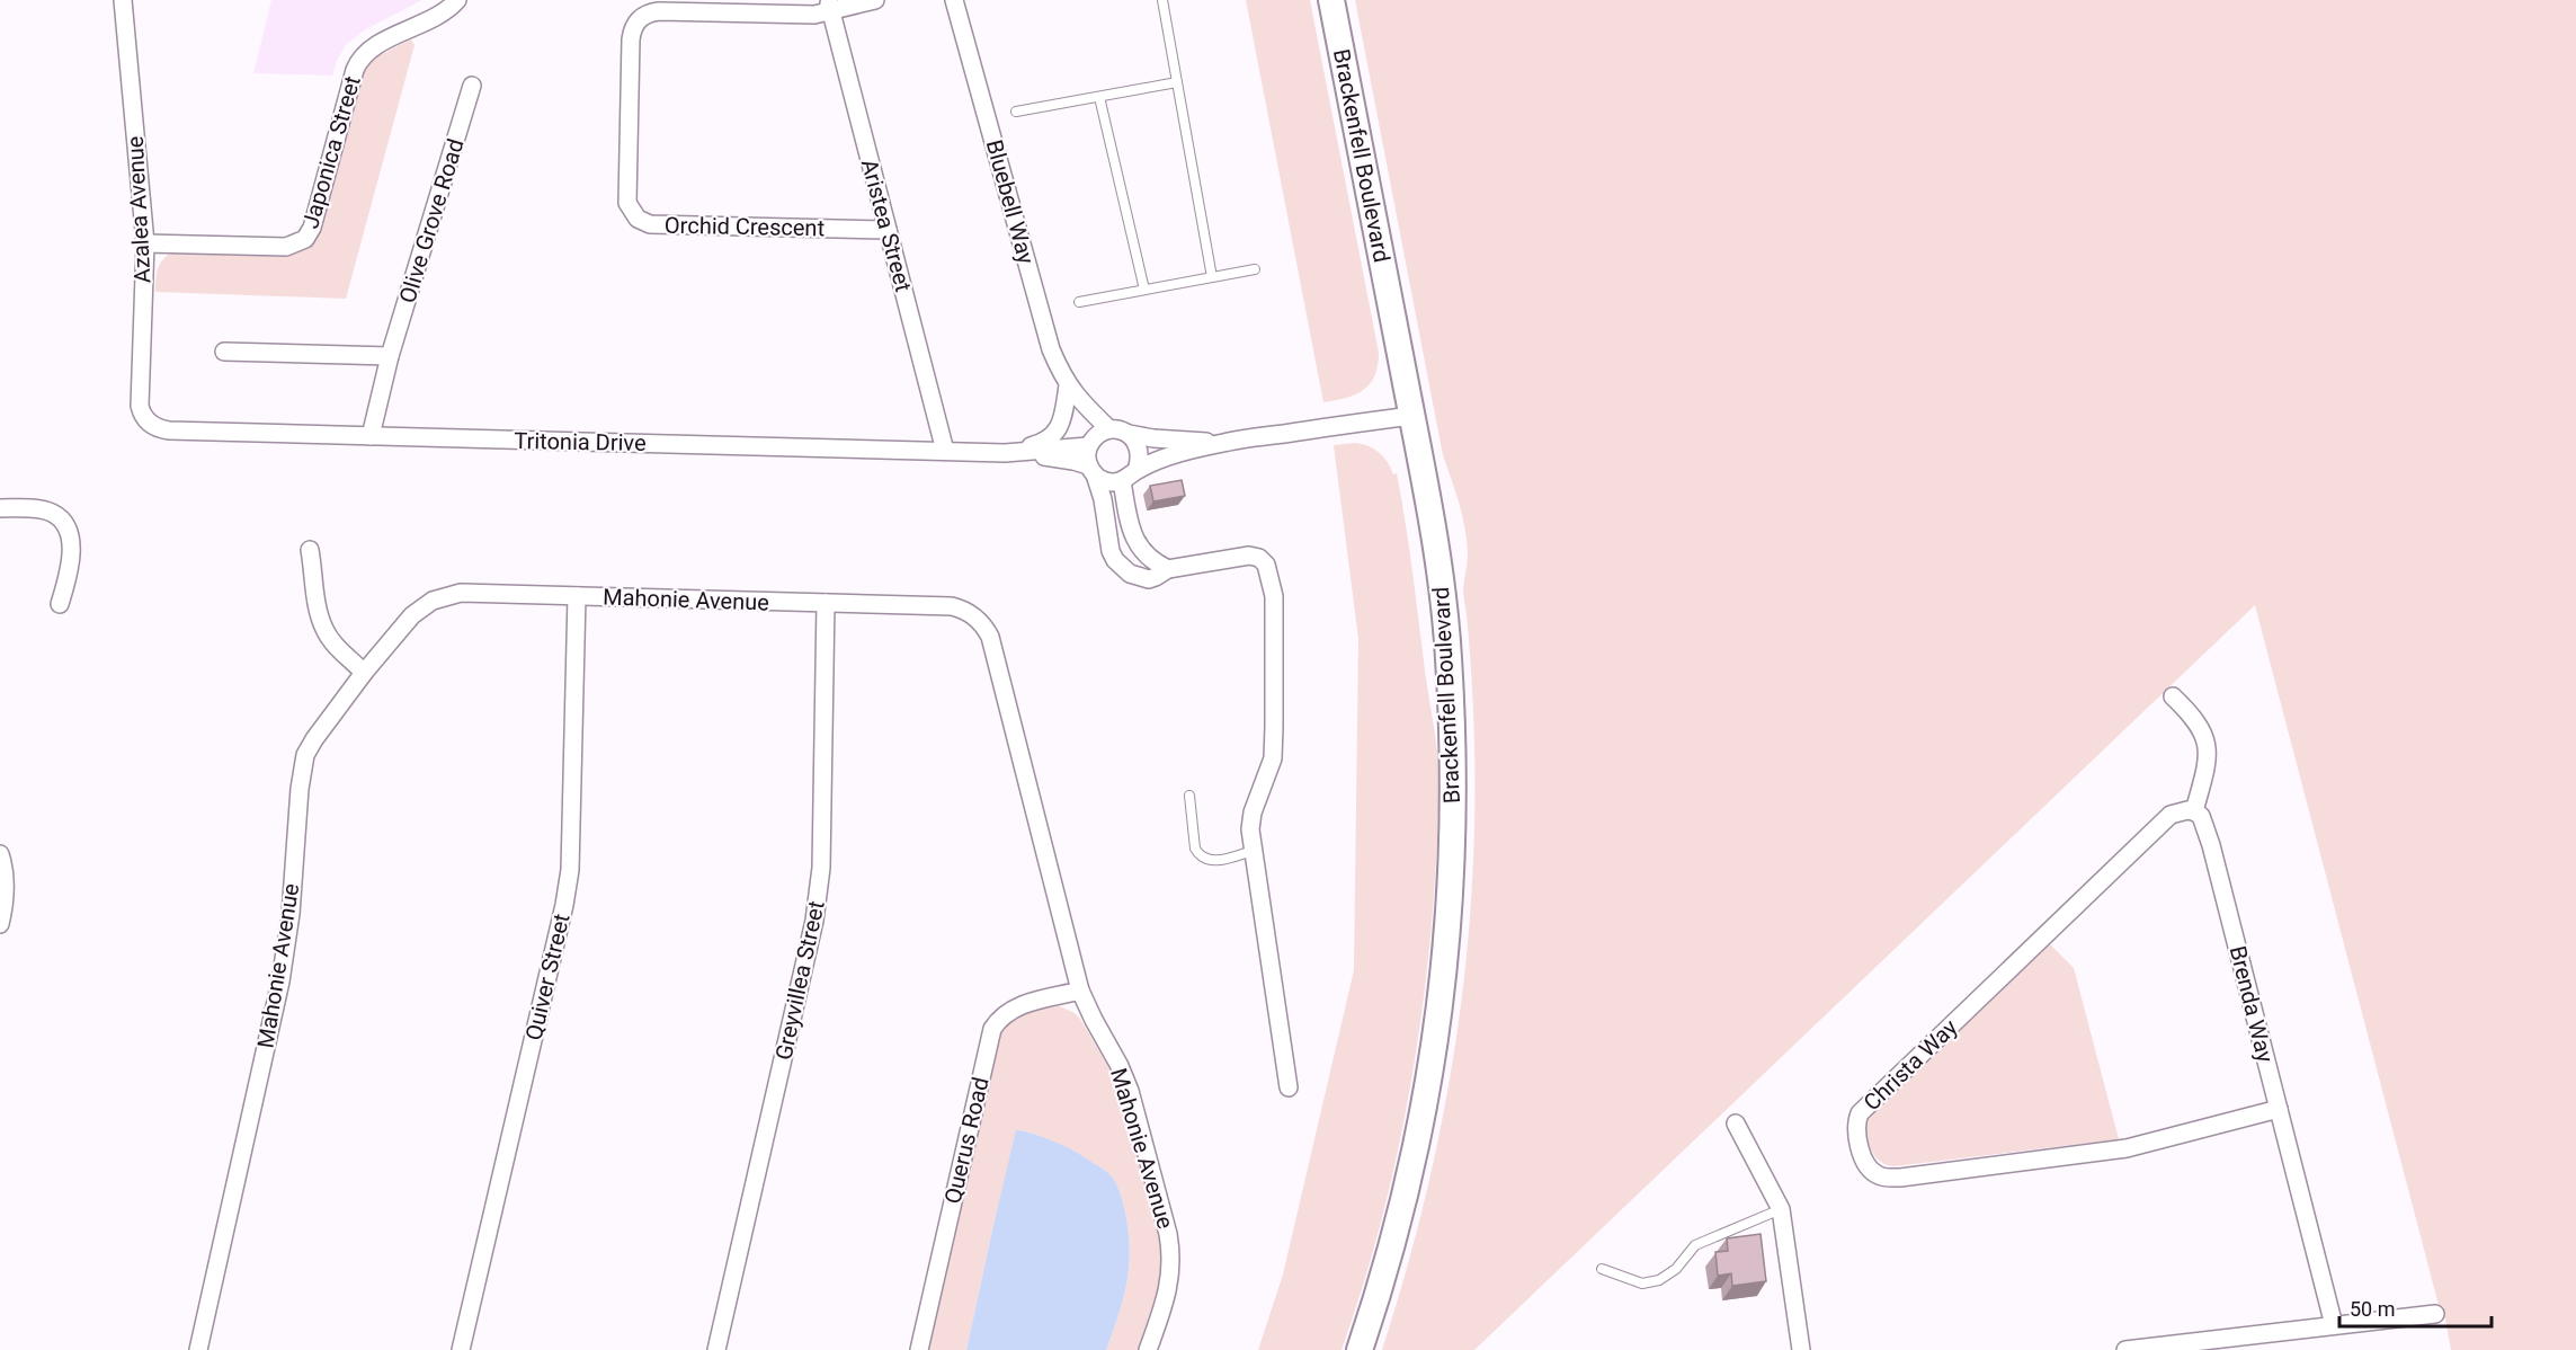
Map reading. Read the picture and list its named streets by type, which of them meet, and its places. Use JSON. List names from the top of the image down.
{
  "streets": {
    "street": [
      "Japonica Street",
      "Brackenfell Boulevard",
      "Bluebell Way",
      "Azalea Avenue",
      "Olive Grove Road",
      "Aristea Street",
      "Orchid Crescent",
      "Tritonia Drive",
      "Mahonie Avenue",
      "Quiver Street",
      "Greyvillea Street",
      "Brenda Way",
      "Christa Way",
      "Querus Road"
    ]
  },
  "crossings": [
    ["Japonica Street", "Azalea Avenue"],
    ["Bluebell Way", "Tritonia Drive"],
    ["Azalea Avenue", "Tritonia Drive"],
    ["Olive Grove Road", "Tritonia Drive"],
    ["Aristea Street", "Orchid Crescent"],
    ["Aristea Street", "Tritonia Drive"],
    ["Mahonie Avenue", "Quiver Street"],
    ["Mahonie Avenue", "Greyvillea Street"],
    ["Mahonie Avenue", "Querus Road"],
    ["Brenda Way", "Christa Way"]
  ],
  "scale_bar": "50 m"
}
